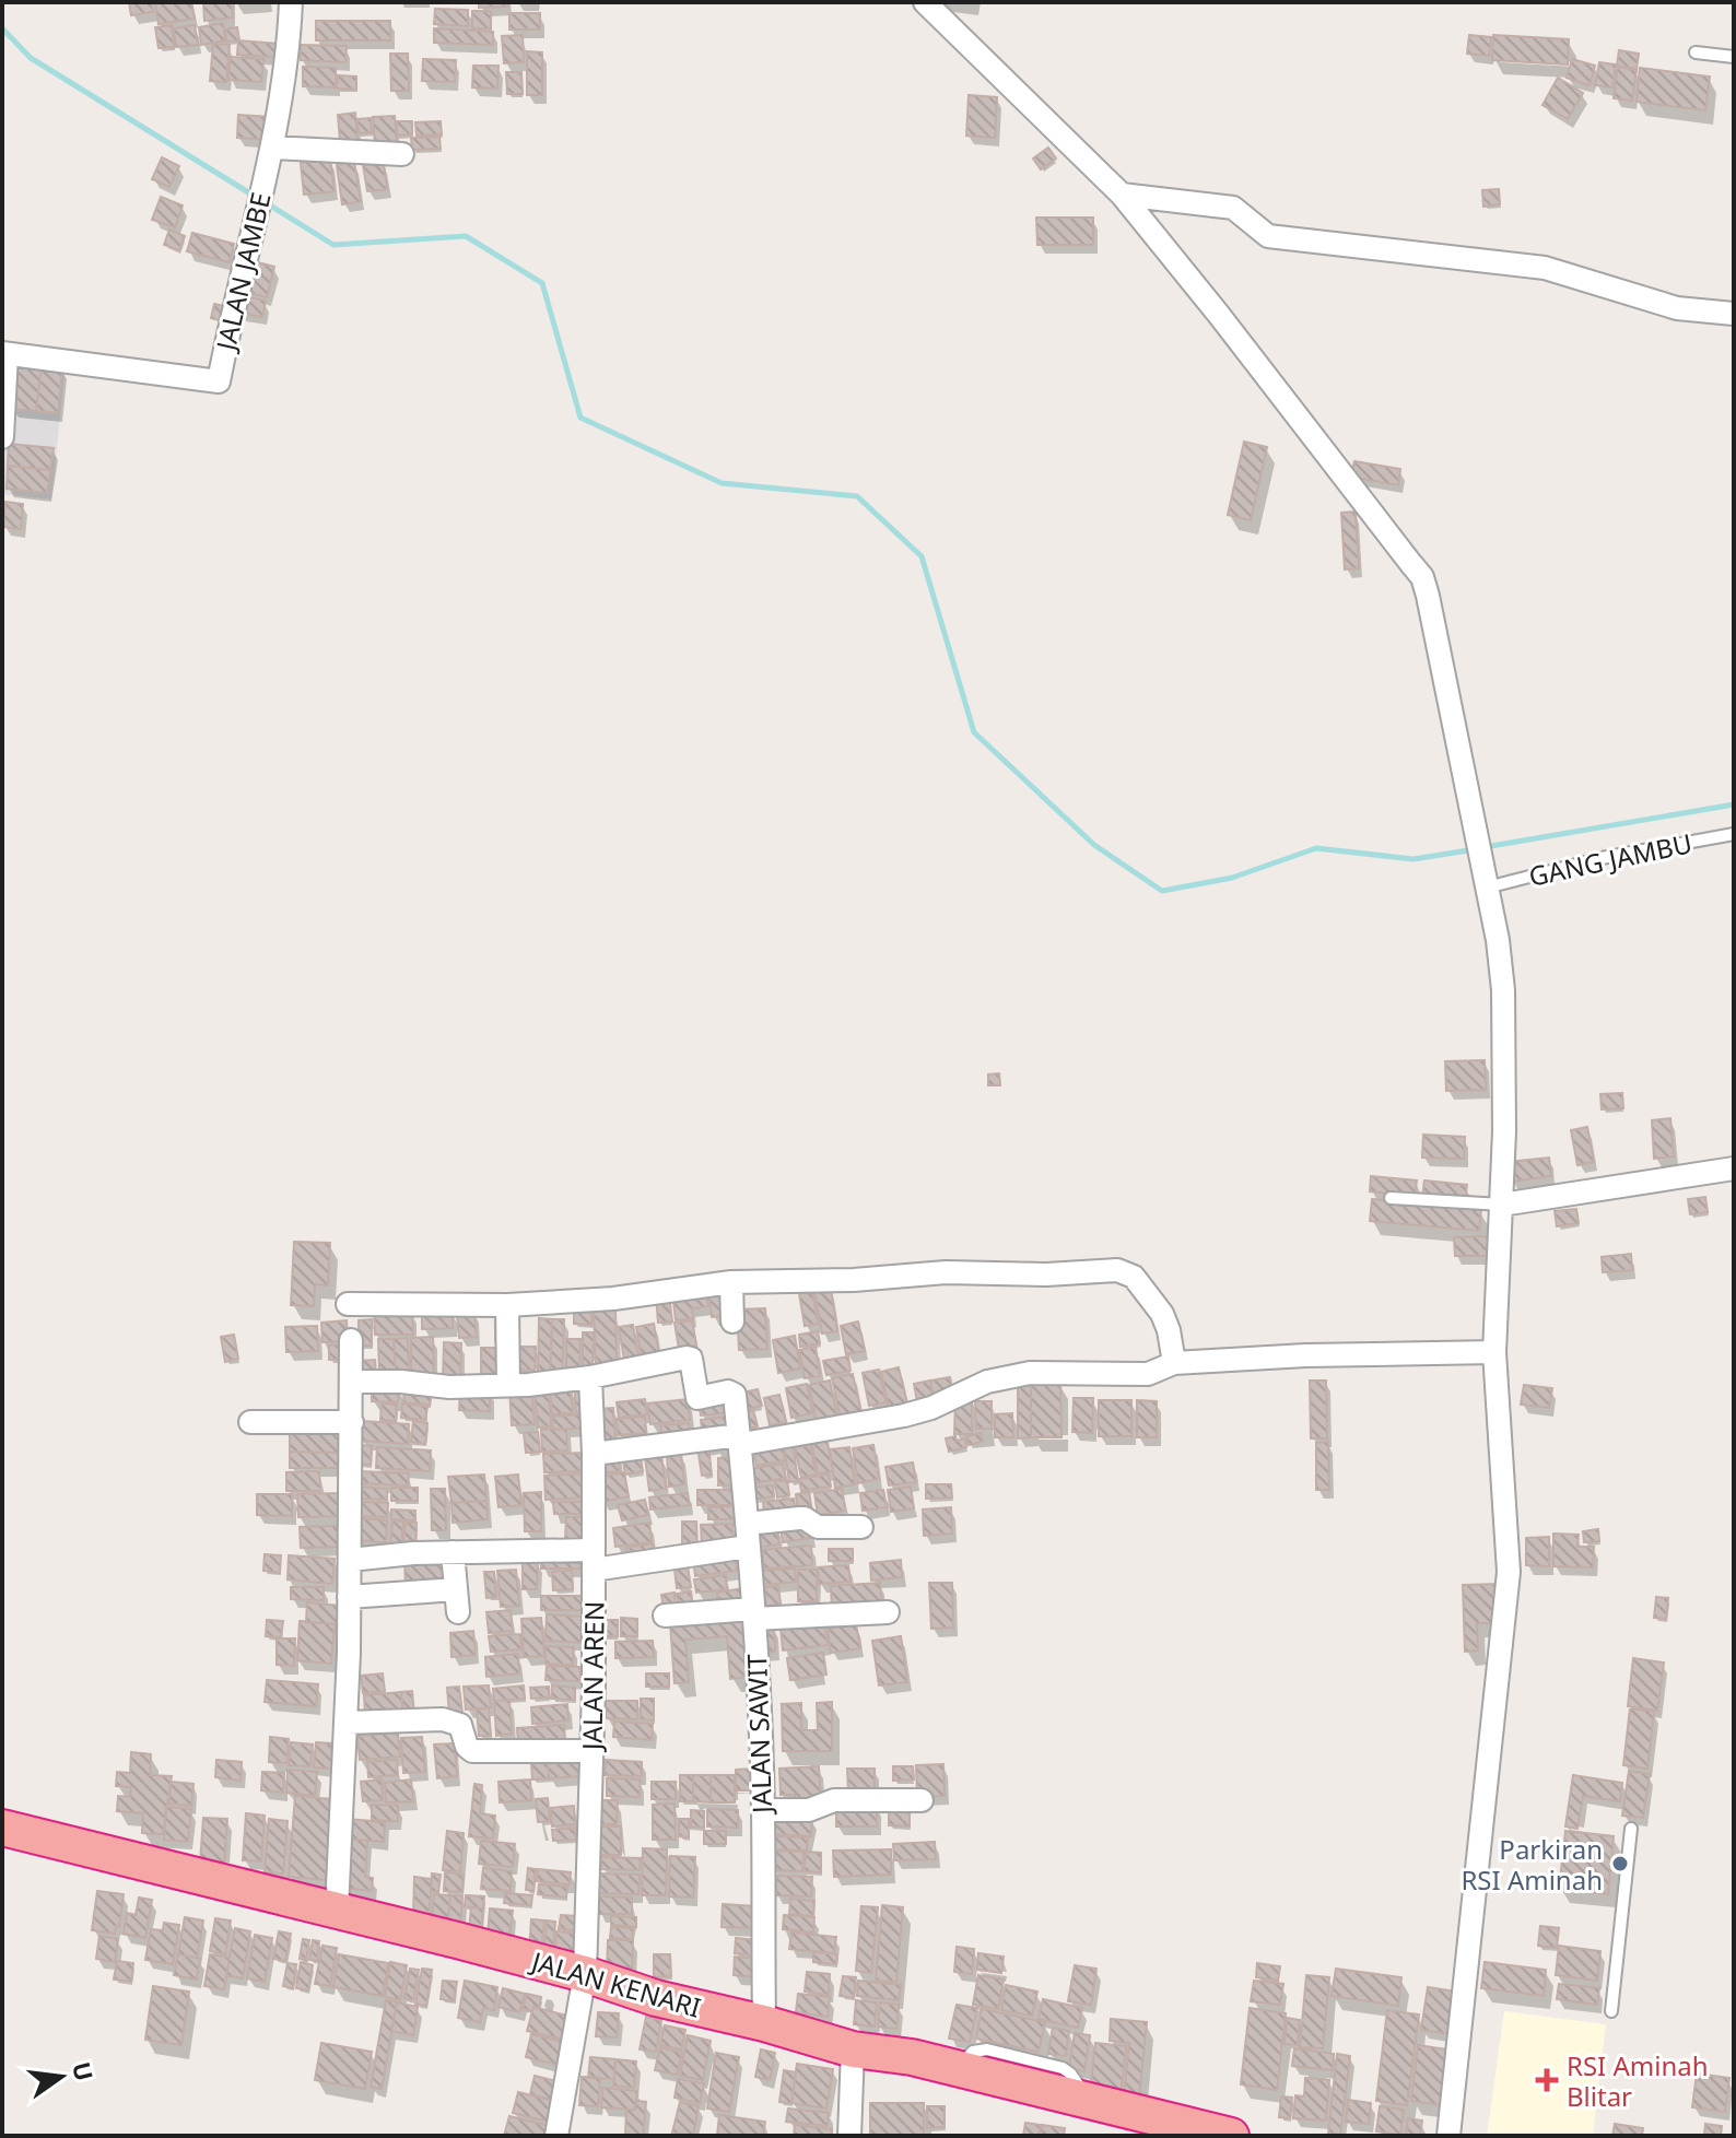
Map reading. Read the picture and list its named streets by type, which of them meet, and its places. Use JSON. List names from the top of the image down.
{
  "streets": {
    "highway": ["JALAN KENARI"],
    "street": ["JALAN JAMBE", "JALAN AREN", "JALAN SAWIT"],
    "lane": ["GANG JAMBU"]
  },
  "crossings": [
    ["JALAN AREN", "JALAN SAWIT"],
    ["JALAN AREN", "JALAN KENARI"],
    ["JALAN SAWIT", "JALAN KENARI"]
  ],
  "places": {
    "other": ["Parkiran RSI Aminah"],
    "health": ["RSI Aminah Blitar"]
  },
  "north": "right"
}
